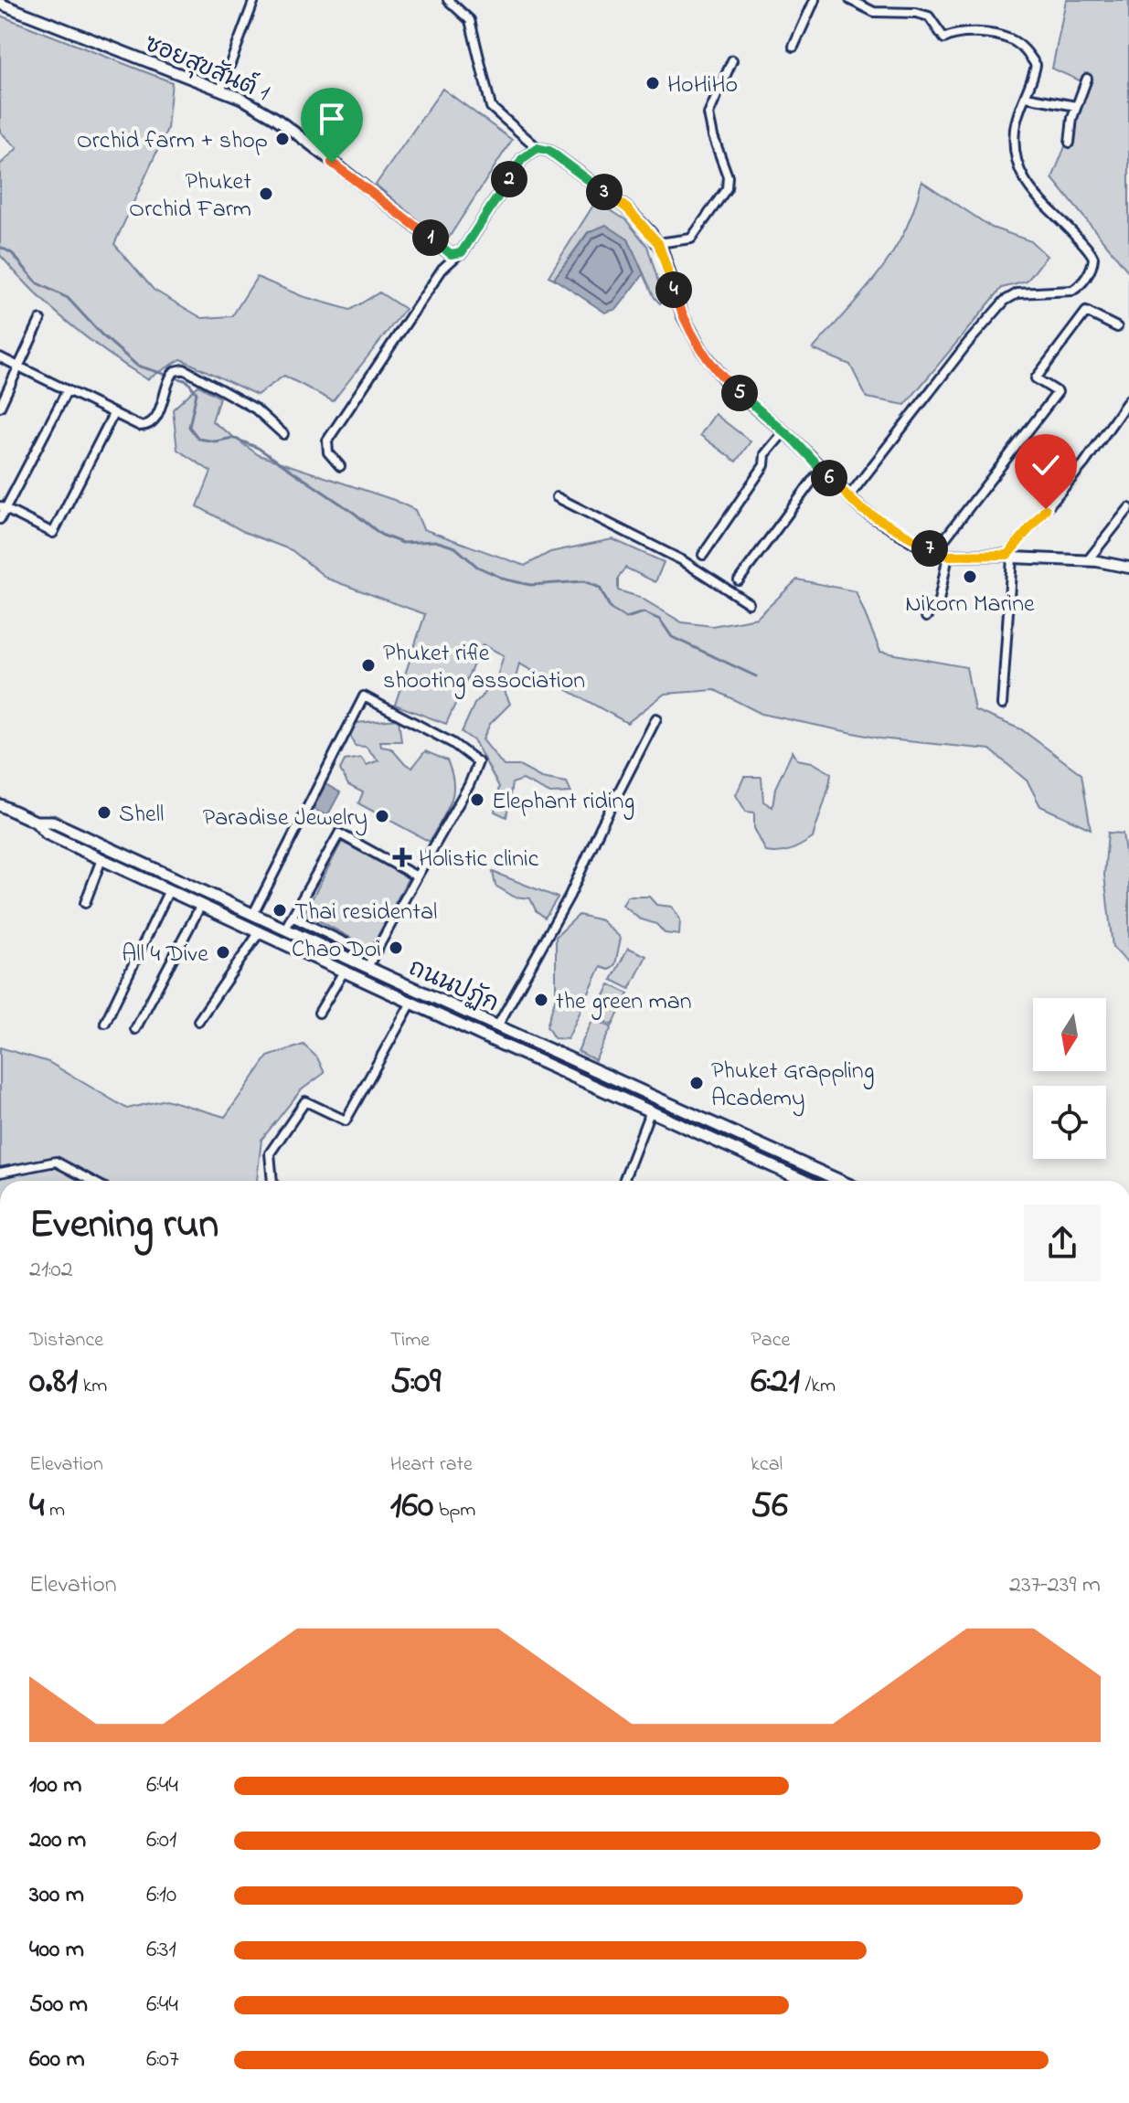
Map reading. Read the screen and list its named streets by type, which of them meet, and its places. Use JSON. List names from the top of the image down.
{
  "streets": {
    "main road": ["ถนนปฏัก"],
    "street": ["ซอยสุขสันต์ 1"]
  },
  "places": {
    "other": [
      "HoHiHo",
      "Orchid farm + shop",
      "Phuket Orchid Farm",
      "Nikorn Marine",
      "Phuket rifle shooting association",
      "Elephant riding",
      "Shell",
      "Paradise Jewelry",
      "Thai residental",
      "Chao Doi",
      "All 4 Dive",
      "the green man",
      "Phuket Grappling Academy"
    ],
    "health": ["Holistic clinic"]
  },
  "north": "bottom",
  "page": {
    "pins": [
      "2",
      "3",
      "1",
      "4",
      "5",
      "6",
      "7"
    ],
    "heading": ["Evening run", "21:02"],
    "stats": [
      ["Distance", "0.81 km"],
      ["Time", "5:09"],
      ["Pace", "6:21 /km"],
      ["Elevation", "4 m"],
      ["Heart rate", "160 bpm"],
      ["kcal", "56"]
    ],
    "chart": ["Elevation", "237–239 m"],
    "list": [
      {
        "name": "100 m",
        "note": "6:44"
      },
      {
        "name": "200 m",
        "note": "6:01"
      },
      {
        "name": "300 m",
        "note": "6:10"
      },
      {
        "name": "400 m",
        "note": "6:31"
      },
      {
        "name": "500 m",
        "note": "6:44"
      },
      {
        "name": "600 m",
        "note": "6:07"
      }
    ]
  }
}
